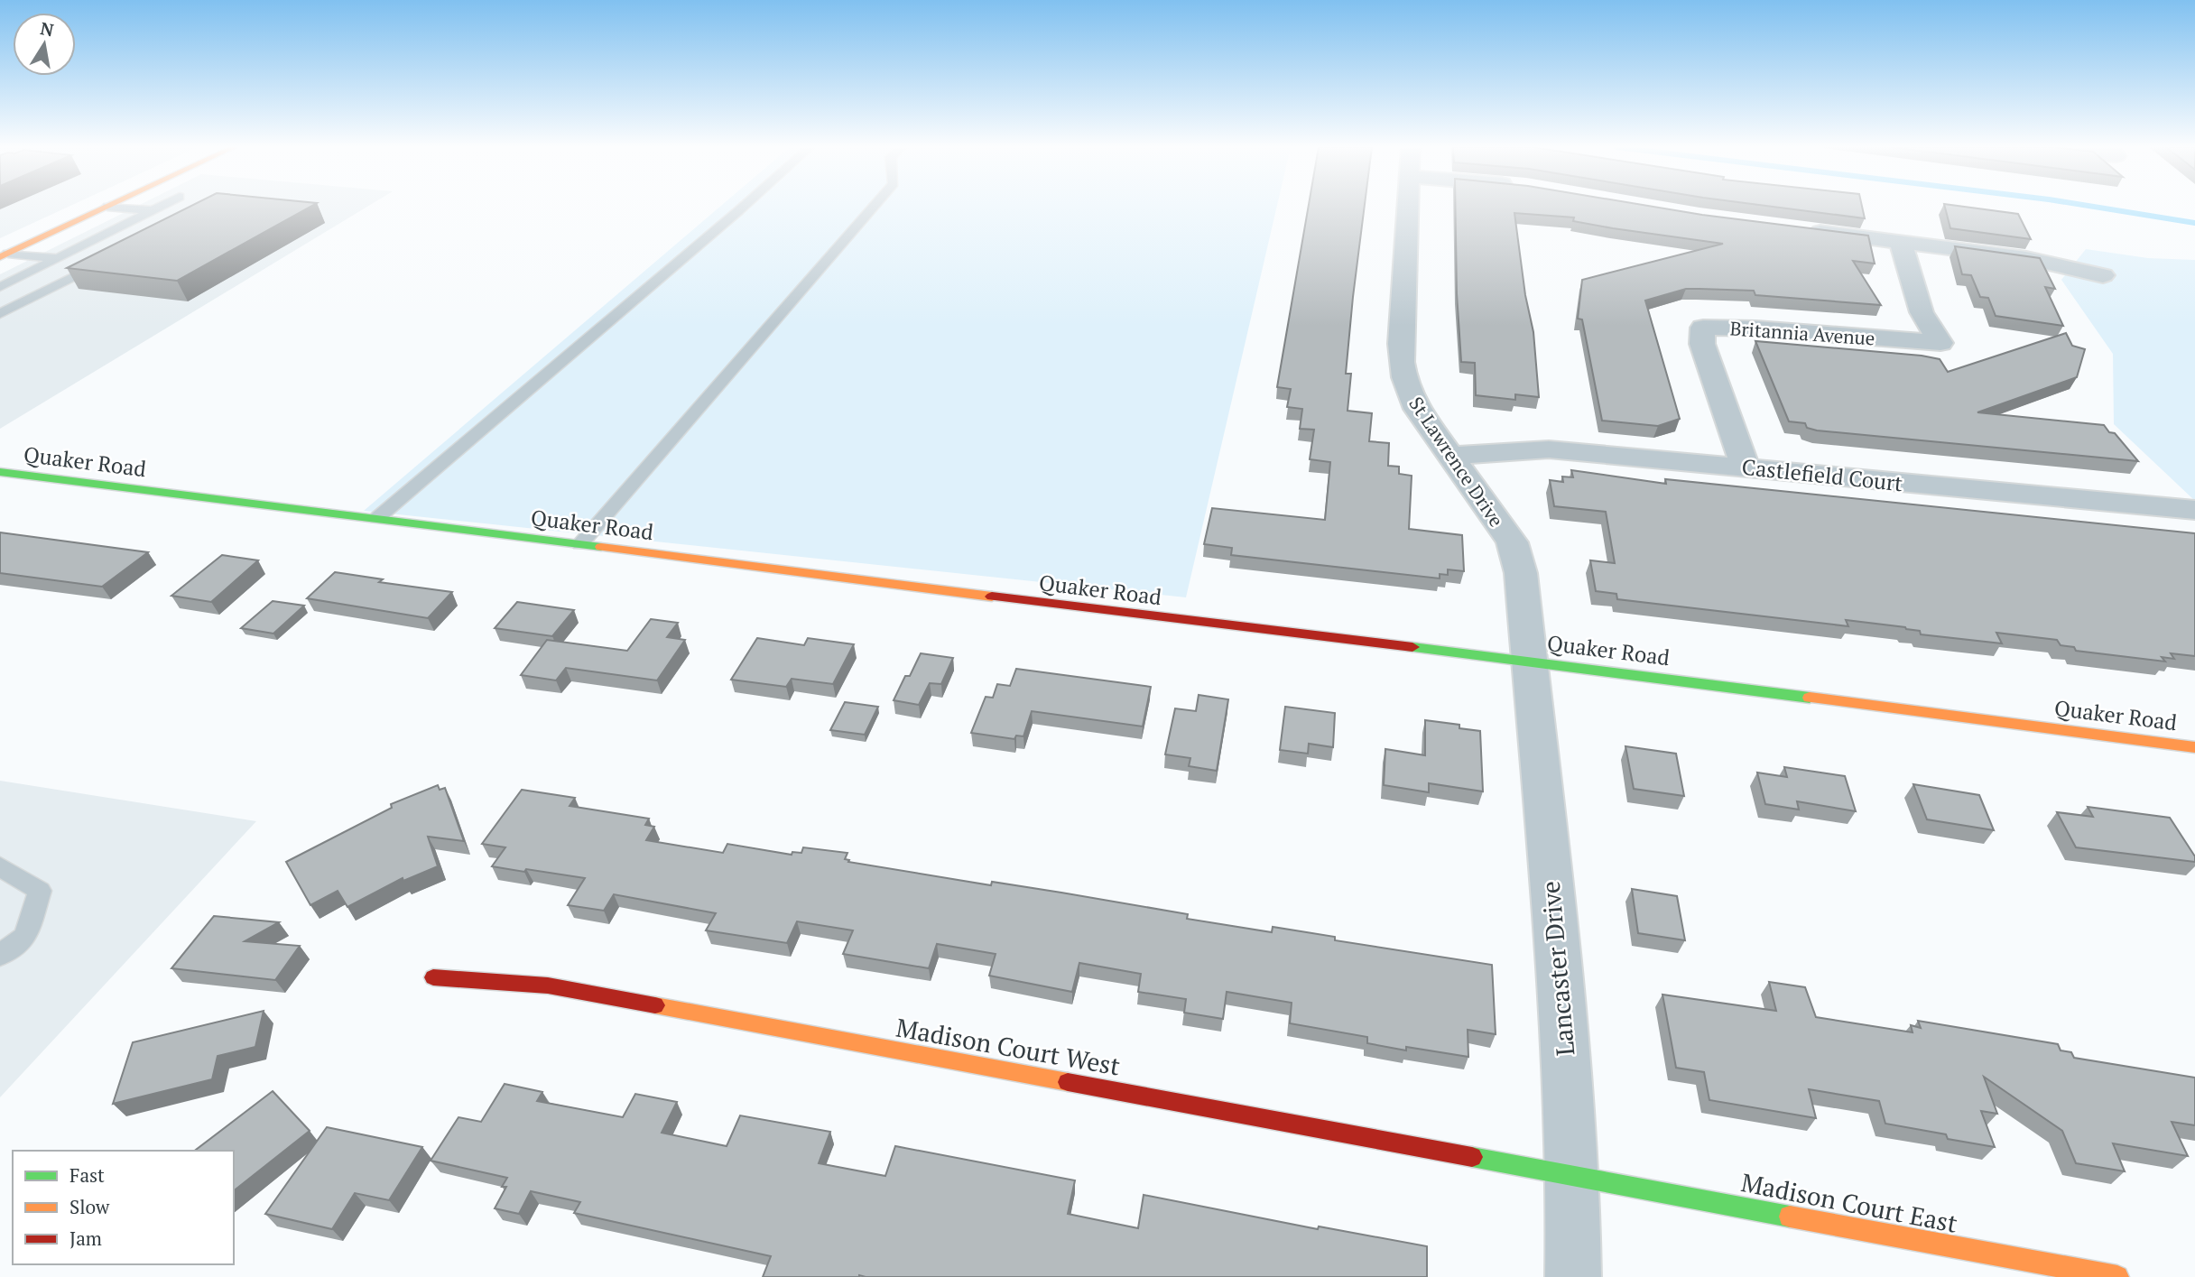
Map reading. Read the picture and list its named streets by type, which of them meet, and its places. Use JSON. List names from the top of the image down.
{
  "streets": {
    "street": [
      "Britannia Avenue",
      "Quaker Road",
      "St Lawrence Drive",
      "Castlefield Court",
      "Lancaster Drive",
      "Madison Court West",
      "Madison Court East"
    ]
  },
  "crossings": [
    ["Britannia Avenue", "Castlefield Court"],
    ["Quaker Road", "St Lawrence Drive"],
    ["Quaker Road", "Lancaster Drive"],
    ["St Lawrence Drive", "Castlefield Court"],
    ["St Lawrence Drive", "Lancaster Drive"],
    ["Lancaster Drive", "Madison Court West"],
    ["Lancaster Drive", "Madison Court East"],
    ["Madison Court West", "Madison Court East"]
  ],
  "legend": ["Fast", "Slow", "Jam"],
  "north": "top"
}
